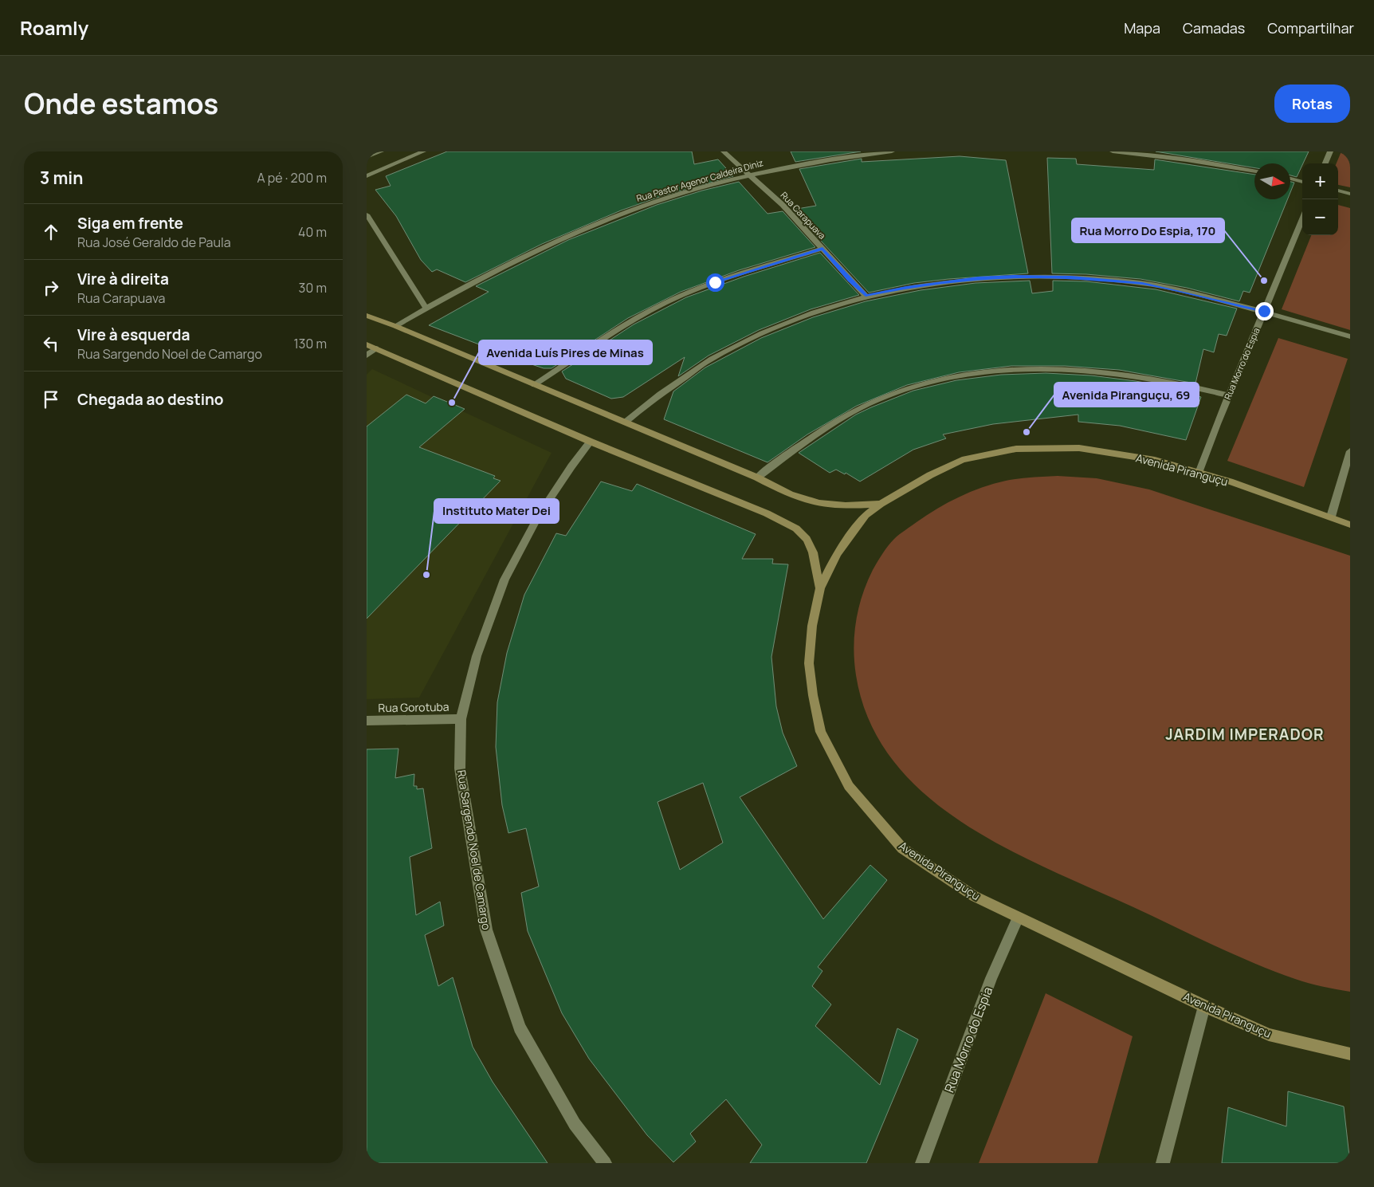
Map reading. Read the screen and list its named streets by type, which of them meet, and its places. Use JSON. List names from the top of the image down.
{
  "streets": {
    "main road": ["Avenida Piranguçu"],
    "street": [
      "Rua Pastor Agenor Caldeira Diniz",
      "Rua Carapuava",
      "Rua Morro do Espia",
      "Rua Gorotuba",
      "Rua Sargendo Noel de Camargo"
    ]
  },
  "crossings": [
    ["Rua Pastor Agenor Caldeira Diniz", "Rua Carapuava"],
    ["Rua Morro do Espia", "Avenida Piranguçu"],
    ["Rua Gorotuba", "Rua Sargendo Noel de Camargo"]
  ],
  "districts": ["JARDIM IMPERADOR"],
  "places": [
    "Rua Morro Do Espia, 170",
    "Avenida Luís Pires de Minas",
    "Avenida Piranguçu, 69",
    "Instituto Mater Dei"
  ],
  "north": "right",
  "page": {
    "header": "Roamly",
    "nav": ["Mapa", "Camadas", "Compartilhar"],
    "title": "Onde estamos",
    "buttons": "Rotas",
    "heading": ["3 min", "A pé · 200 m"],
    "map_buttons": ["+", "−"],
    "list": [
      ["Siga em frente", "Rua José Geraldo de Paula", "40 m"],
      ["Vire à direita", "Rua Carapuava", "30 m"],
      ["Vire à esquerda", "Rua Sargendo Noel de Camargo", "130 m"],
      "Chegada ao destino"
    ]
  }
}
